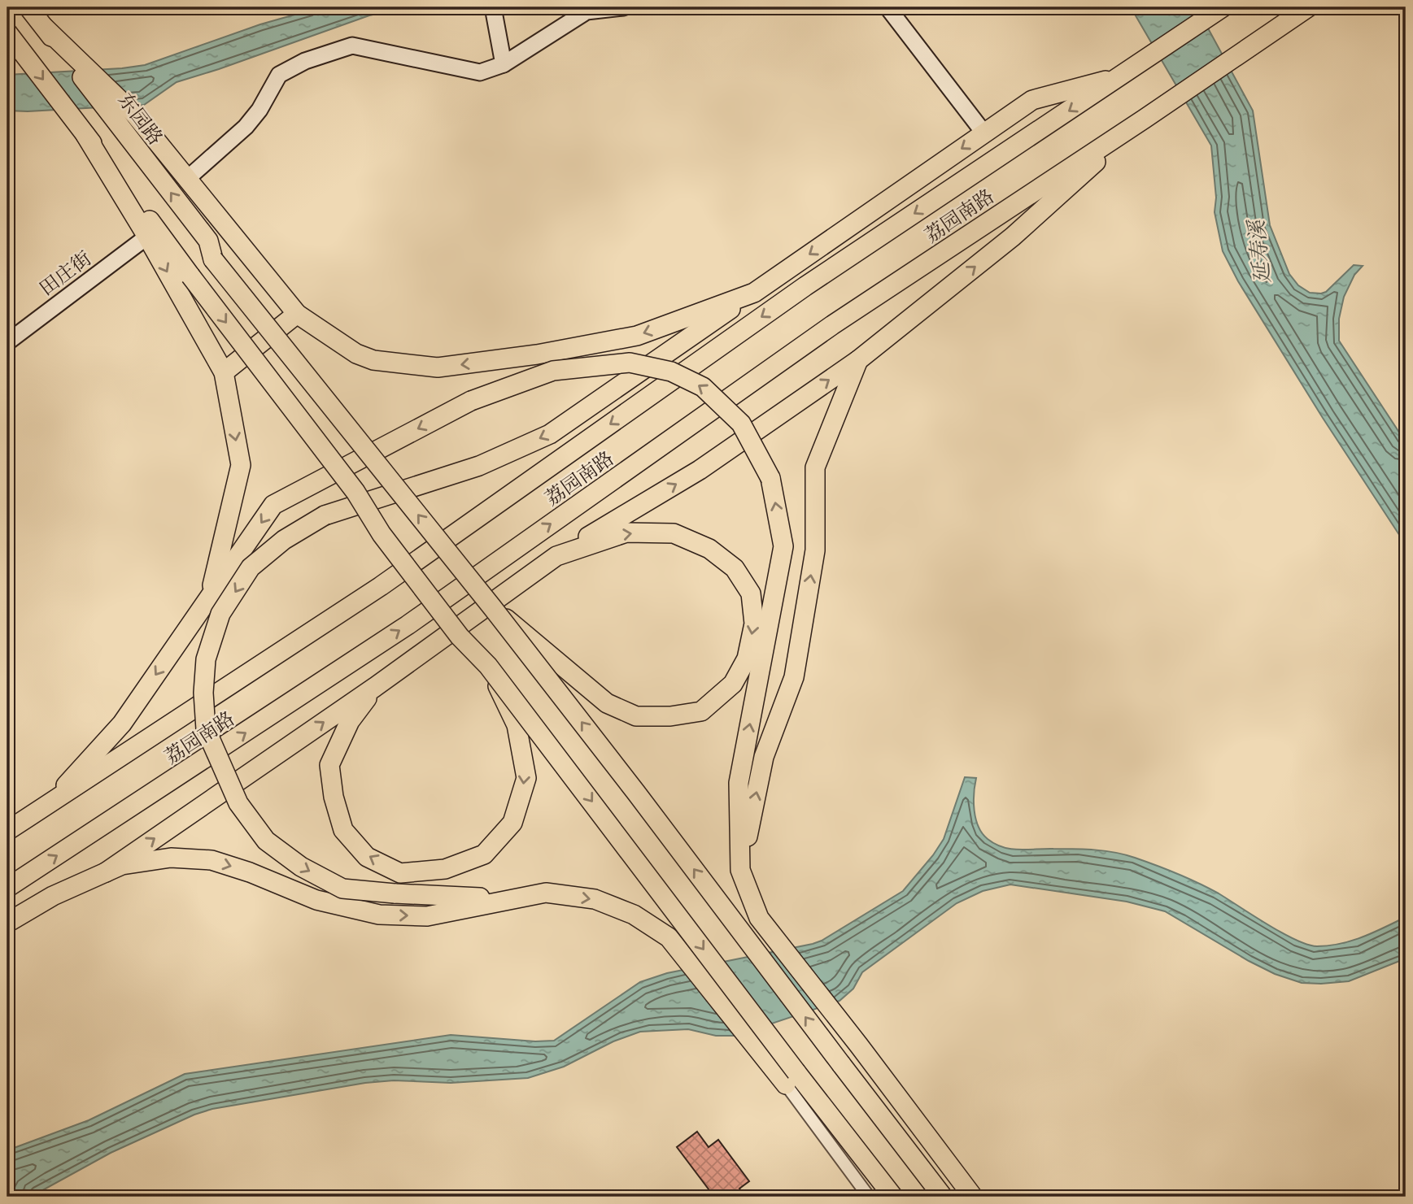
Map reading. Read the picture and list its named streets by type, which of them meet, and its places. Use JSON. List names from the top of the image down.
{
  "streets": {
    "main road": ["东园路", "荔园南路"],
    "street": ["田庄街"]
  },
  "water": ["延寿溪"]
}
